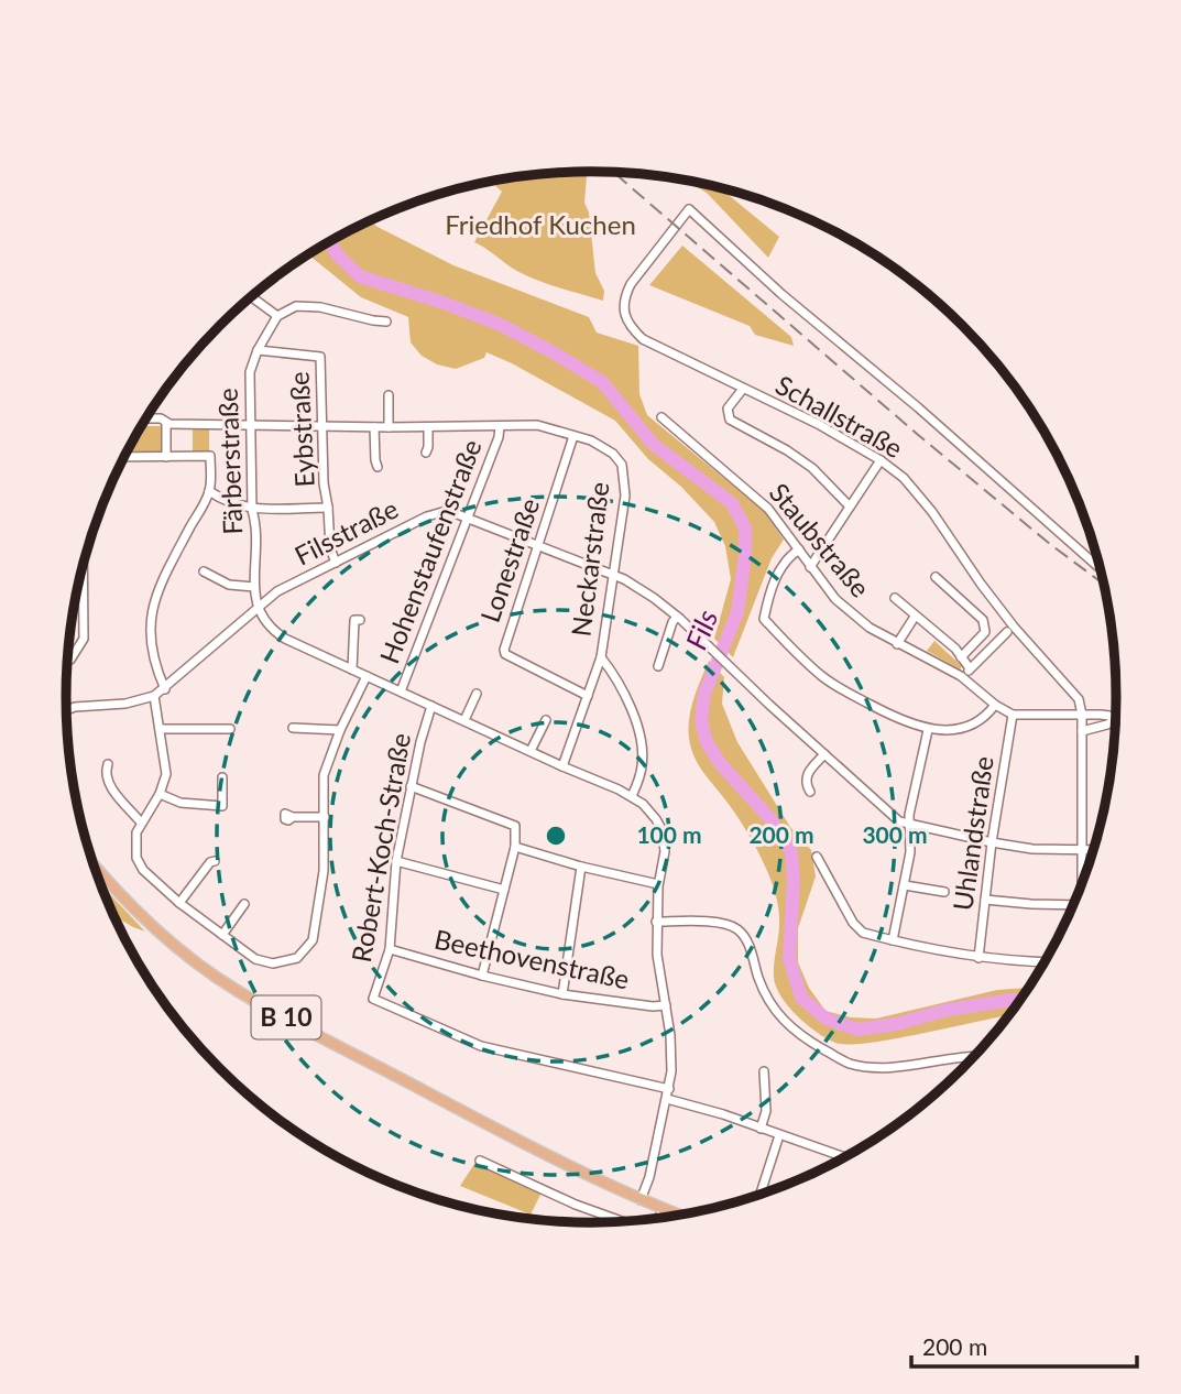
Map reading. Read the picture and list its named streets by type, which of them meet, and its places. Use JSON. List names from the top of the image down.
{
  "streets": {
    "main road": ["B 10"],
    "street": [
      "Schallstraße",
      "Eybstraße",
      "Färberstraße",
      "Filsstraße",
      "Staubstraße",
      "Hohenstaufenstraße",
      "Neckarstraße",
      "Lonestraße",
      "Uhlandstraße",
      "Robert-Koch-Straße",
      "Beethovenstraße"
    ]
  },
  "crossings": [
    ["Schallstraße", "Staubstraße"],
    ["Eybstraße", "Färberstraße"],
    ["Eybstraße", "Filsstraße"],
    ["Eybstraße", "Neckarstraße"],
    ["Färberstraße", "Filsstraße"],
    ["Färberstraße", "Neckarstraße"],
    ["Filsstraße", "Hohenstaufenstraße"],
    ["Filsstraße", "Neckarstraße"],
    ["Filsstraße", "Lonestraße"],
    ["Staubstraße", "Uhlandstraße"],
    ["Hohenstaufenstraße", "Neckarstraße"],
    ["Neckarstraße", "Lonestraße"],
    ["Robert-Koch-Straße", "Beethovenstraße"]
  ],
  "water": ["Fils"],
  "parks": ["Friedhof Kuchen"],
  "scale_bar": "200 m",
  "rings": ["100 m", "200 m", "300 m"]
}
